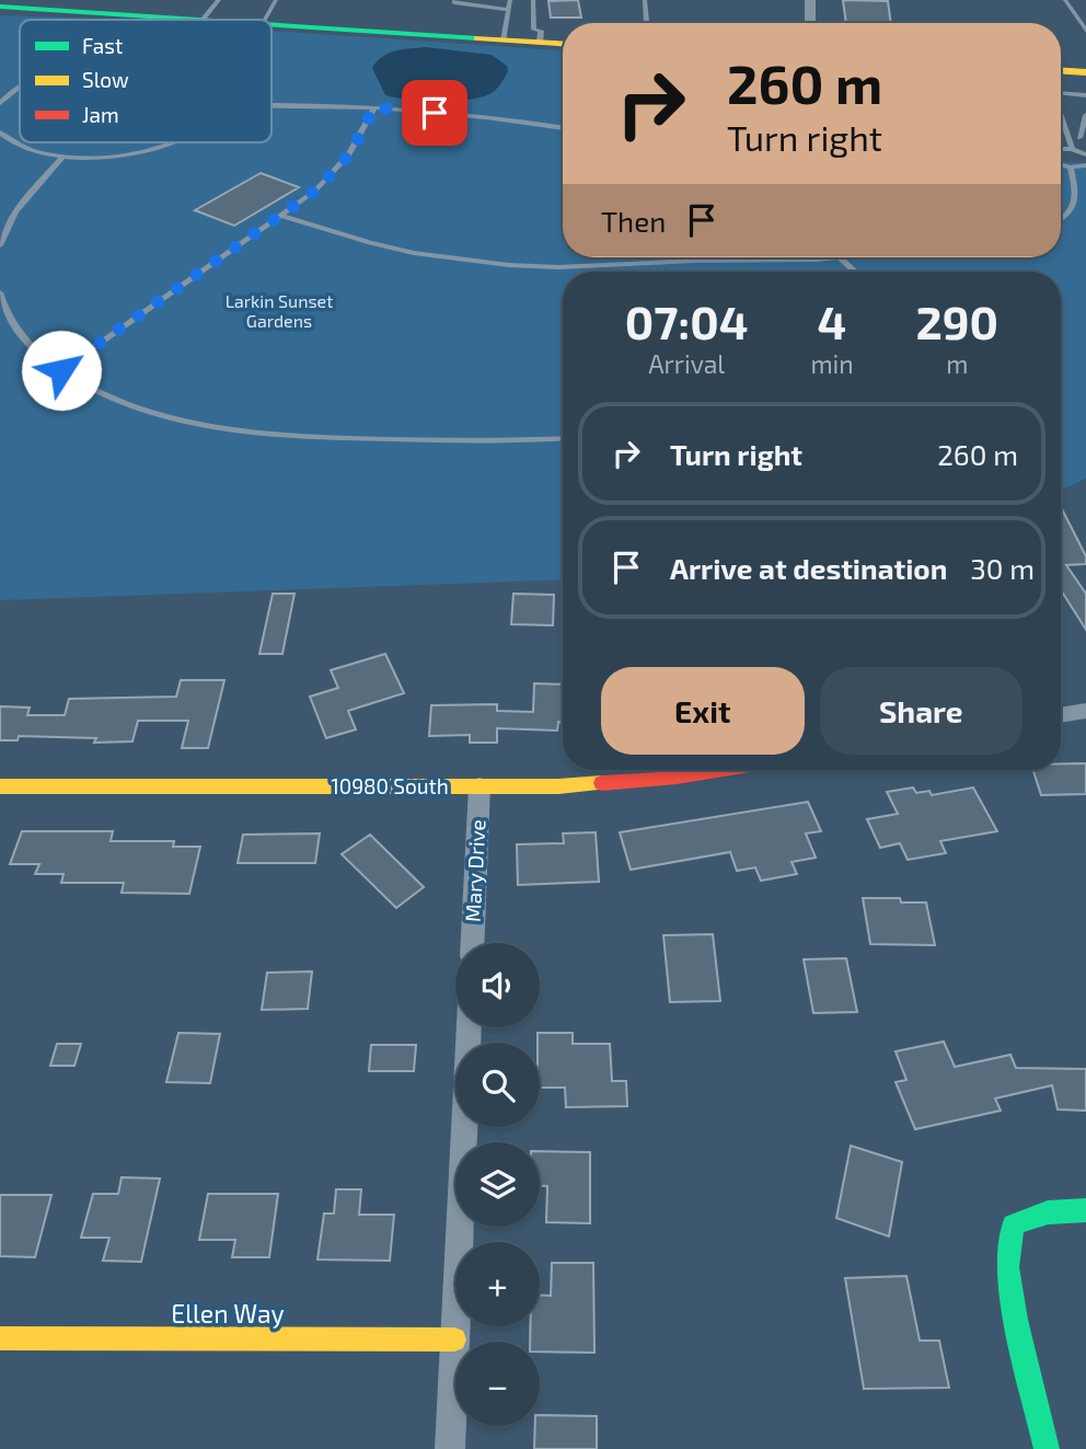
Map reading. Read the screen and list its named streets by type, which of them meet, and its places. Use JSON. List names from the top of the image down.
{
  "streets": {
    "street": ["10980 South", "Mary Drive", "Ellen Way"]
  },
  "crossings": [
    ["10980 South", "Mary Drive"]
  ],
  "parks": ["Larkin Sunset Gardens"],
  "legend": ["Fast", "Slow", "Jam"],
  "page": {
    "turn": ["260 m", "Turn right"],
    "then": "Then",
    "eta": [
      "07:04",
      "Arrival",
      "4",
      "min",
      "290",
      "m"
    ],
    "list": [
      {
        "name": "Turn right",
        "value": "260 m"
      },
      {
        "name": "Arrive at destination",
        "value": "30 m"
      }
    ],
    "buttons": ["Exit", "Share"],
    "map_buttons": ["+", "−"]
  }
}
